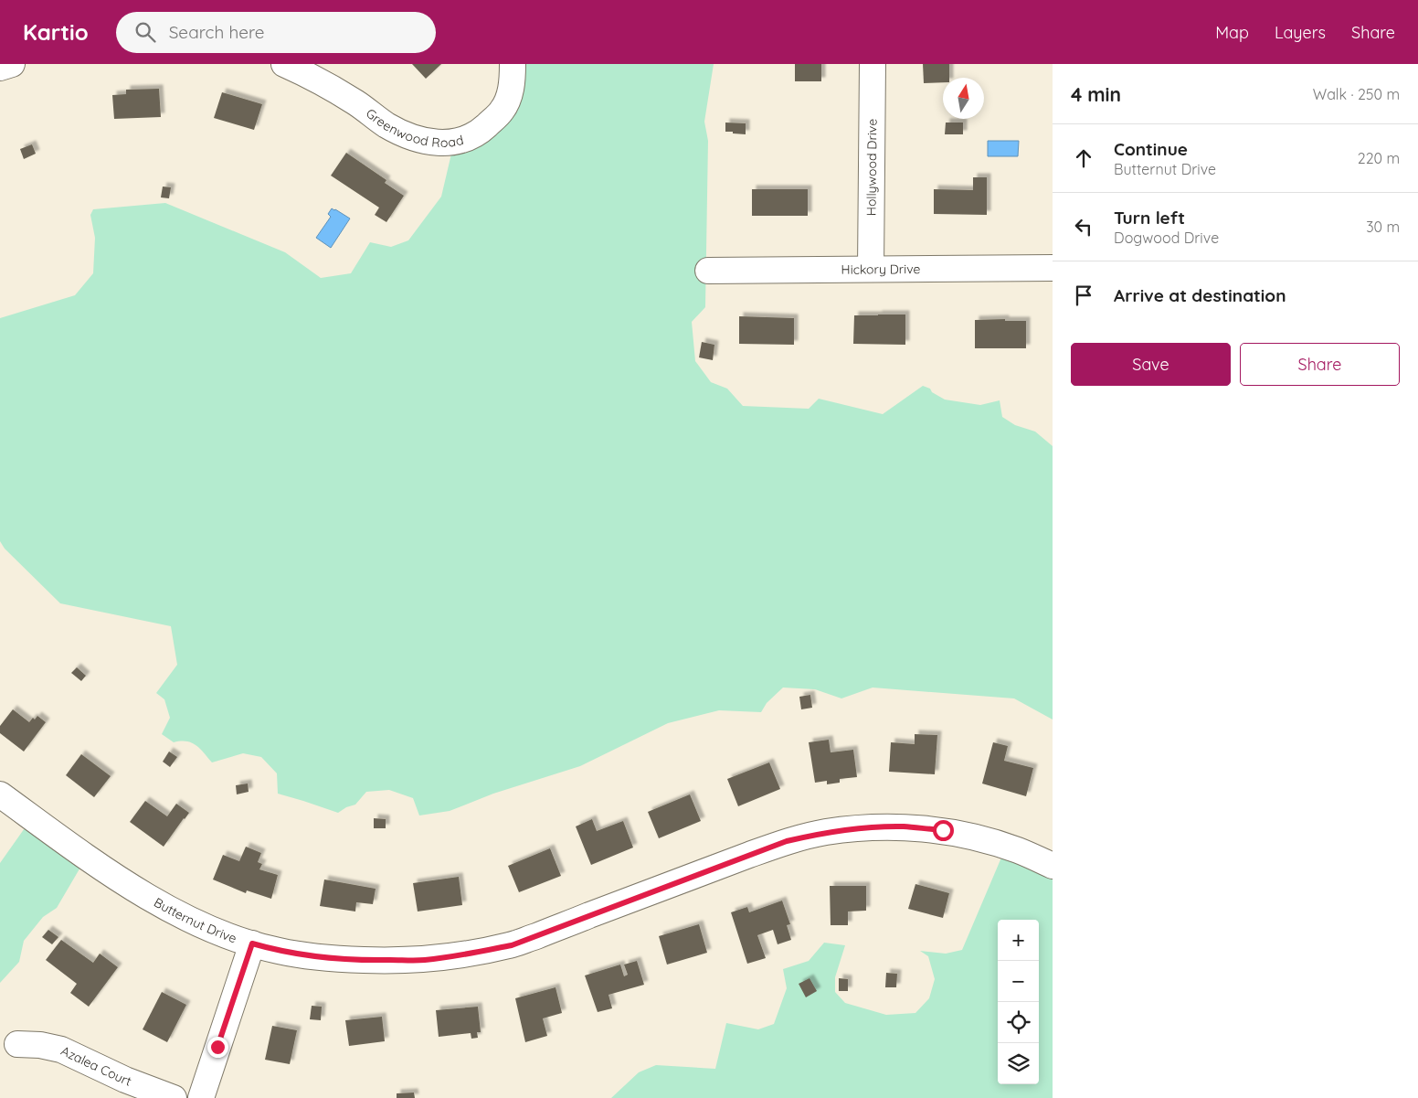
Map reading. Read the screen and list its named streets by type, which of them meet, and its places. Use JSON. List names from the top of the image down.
{
  "streets": {
    "street": [
      "Greenwood Road",
      "Hollywood Drive",
      "Hickory Drive",
      "Butternut Drive",
      "Azalea Court"
    ]
  },
  "crossings": [
    ["Hollywood Drive", "Hickory Drive"]
  ],
  "north": "top",
  "page": {
    "header": "Kartio",
    "search": "Search here",
    "nav": ["Map", "Layers", "Share"],
    "heading": ["4 min", "Walk · 250 m"],
    "list": [
      ["Continue", "Butternut Drive", "220 m"],
      ["Turn left", "Dogwood Drive", "30 m"],
      "Arrive at destination"
    ],
    "buttons": ["Save", "Share"],
    "map_buttons": ["+", "−"]
  }
}
